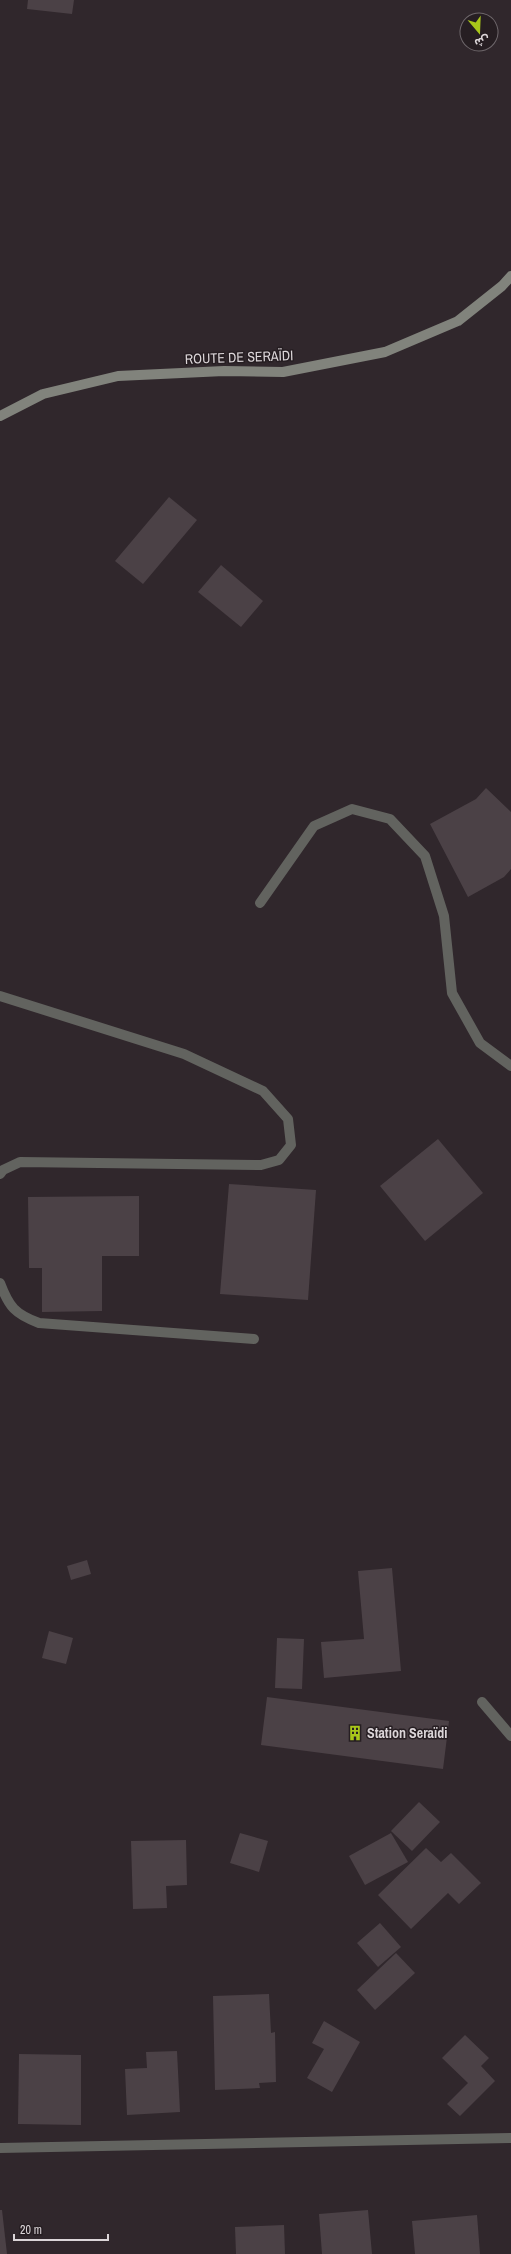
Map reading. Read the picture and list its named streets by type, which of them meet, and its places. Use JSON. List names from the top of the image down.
{
  "streets": {
    "main road": ["ROUTE DE SERAÏDI"]
  },
  "places": {
    "building": ["Station Seraïdi"]
  },
  "scale_bar": "20 m",
  "north": "bottom"
}
